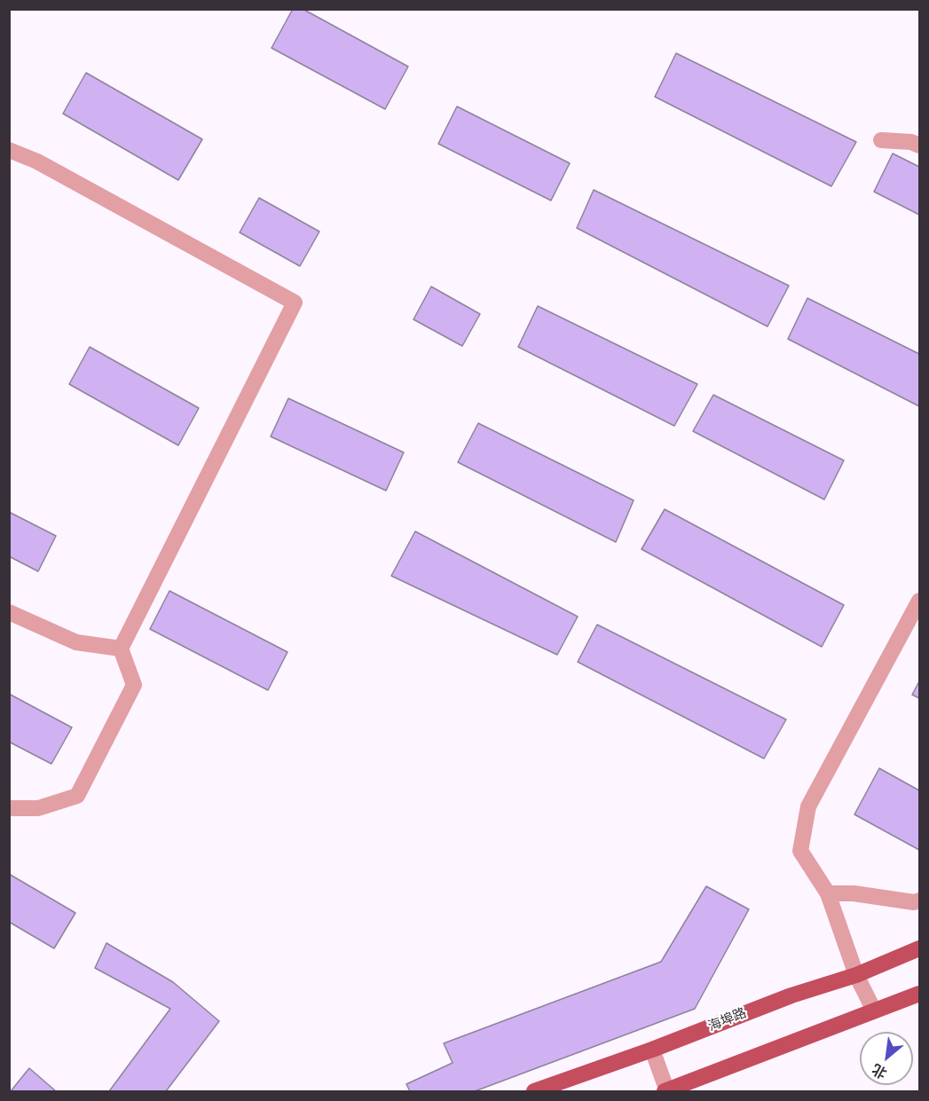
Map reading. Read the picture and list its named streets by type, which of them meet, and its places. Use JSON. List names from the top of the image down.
{
  "streets": {
    "main road": ["海埠路"]
  },
  "north": "bottom left"
}
